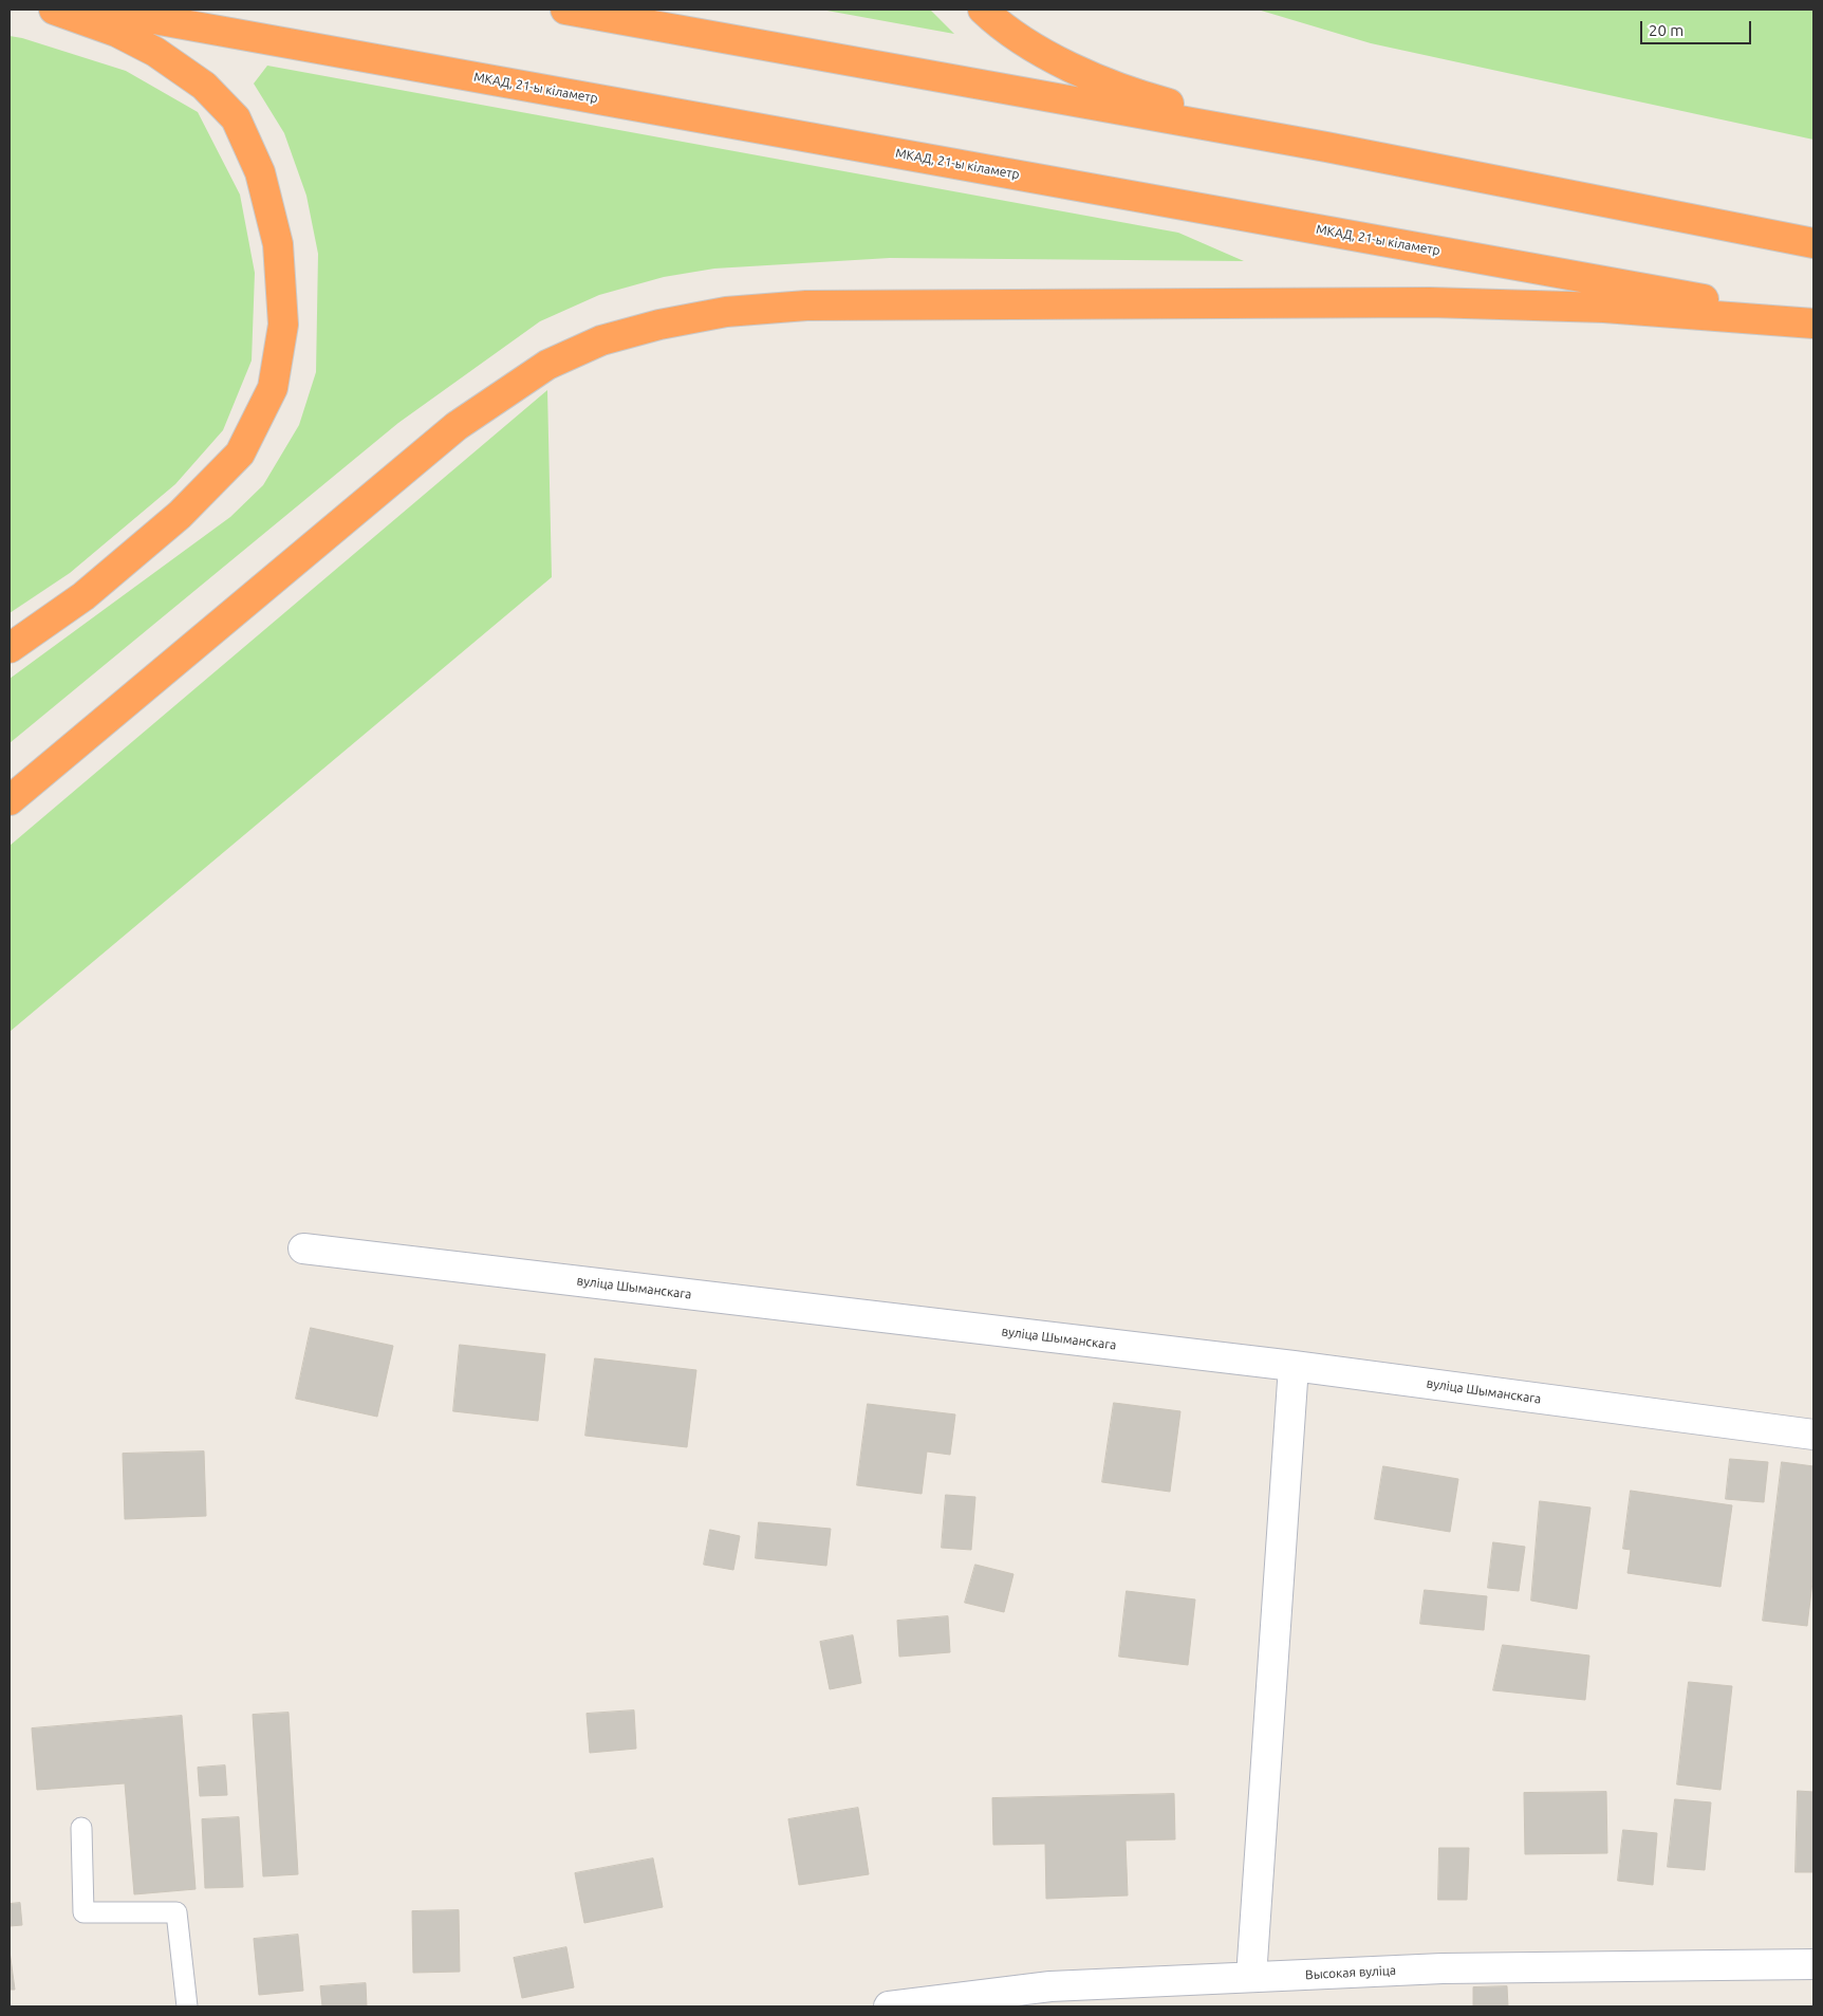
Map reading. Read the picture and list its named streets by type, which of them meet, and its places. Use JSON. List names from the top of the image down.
{
  "streets": {
    "highway": ["МКАД, 21-ы кіламетр"],
    "street": ["вуліца Шыманскага", "Высокая вуліца"]
  },
  "scale_bar": "20 m"
}
